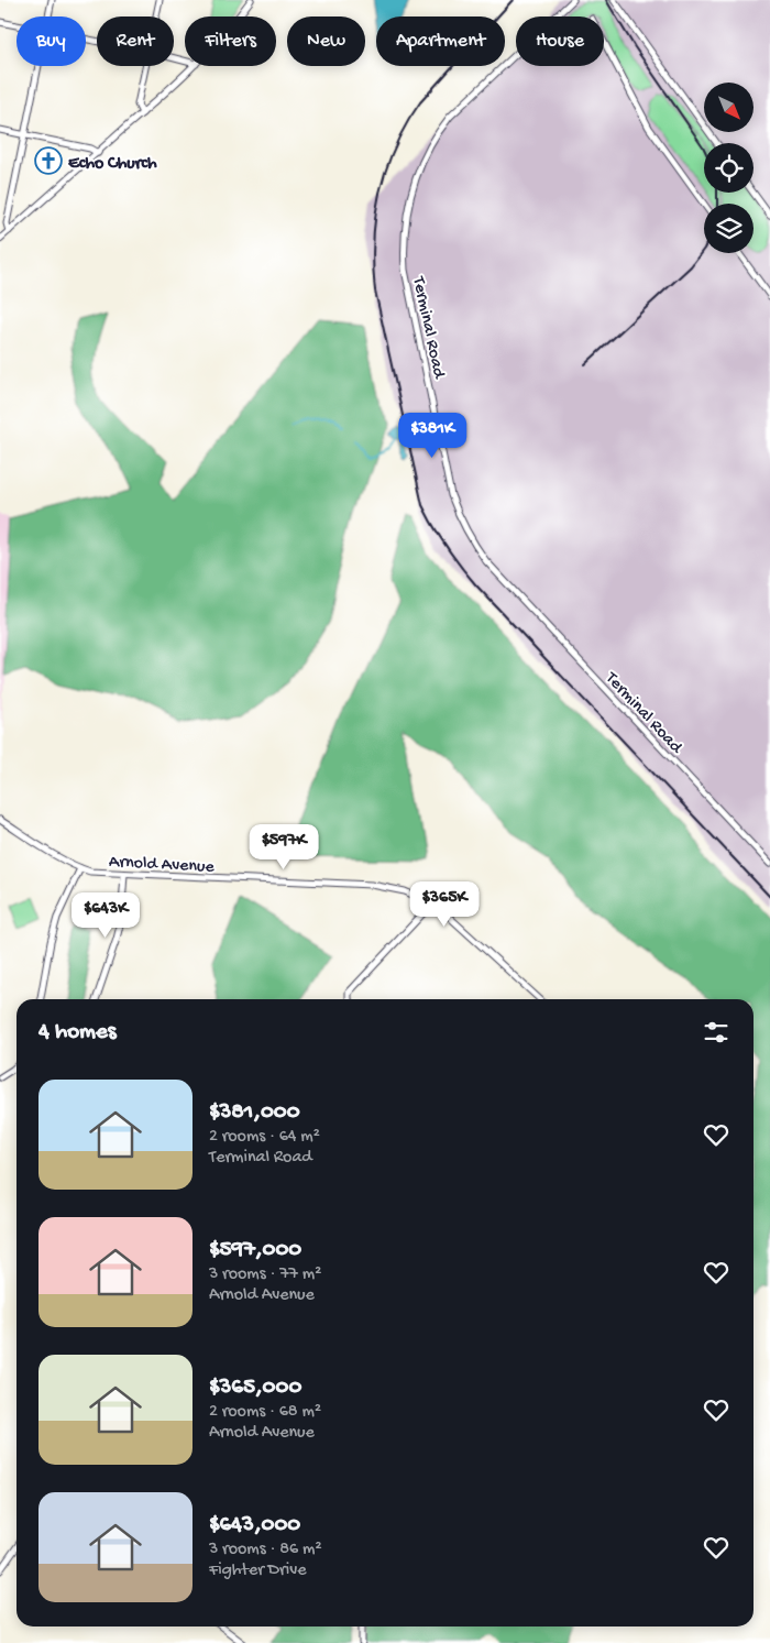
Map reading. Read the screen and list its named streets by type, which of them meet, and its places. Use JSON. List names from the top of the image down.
{
  "streets": {
    "street": ["Terminal Road", "Arnold Avenue"]
  },
  "places": {
    "church": ["Echo Church"]
  },
  "north": "bottom right",
  "page": {
    "chip": [
      "Buy",
      "Rent",
      "Filters",
      "New",
      "Apartment",
      "House"
    ],
    "price": [
      "$381K",
      "$597K",
      "$365K",
      "$643K"
    ],
    "heading": "4 homes",
    "list": [
      {
        "name": "$381,000",
        "note": "2 rooms · 64 m² · Terminal Road"
      },
      {
        "name": "$597,000",
        "note": "3 rooms · 77 m² · Arnold Avenue"
      },
      {
        "name": "$365,000",
        "note": "2 rooms · 68 m² · Arnold Avenue"
      },
      {
        "name": "$643,000",
        "note": "3 rooms · 86 m² · Fighter Drive"
      }
    ]
  }
}
